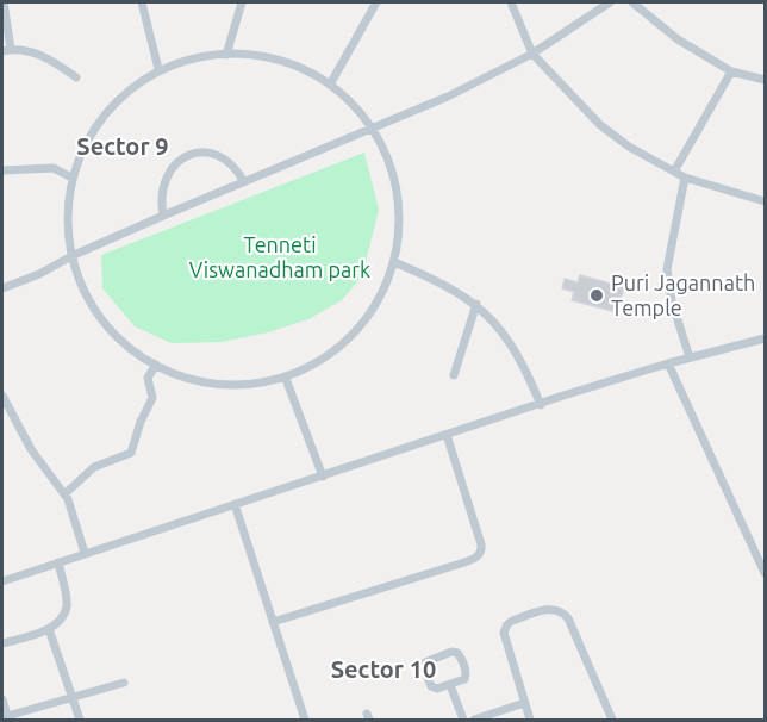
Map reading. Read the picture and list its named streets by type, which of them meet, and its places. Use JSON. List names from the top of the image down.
{
  "districts": ["Sector 9", "Sector 10"],
  "parks": ["Tenneti Viswanadham park"],
  "places": ["Puri Jagannath Temple"]
}
